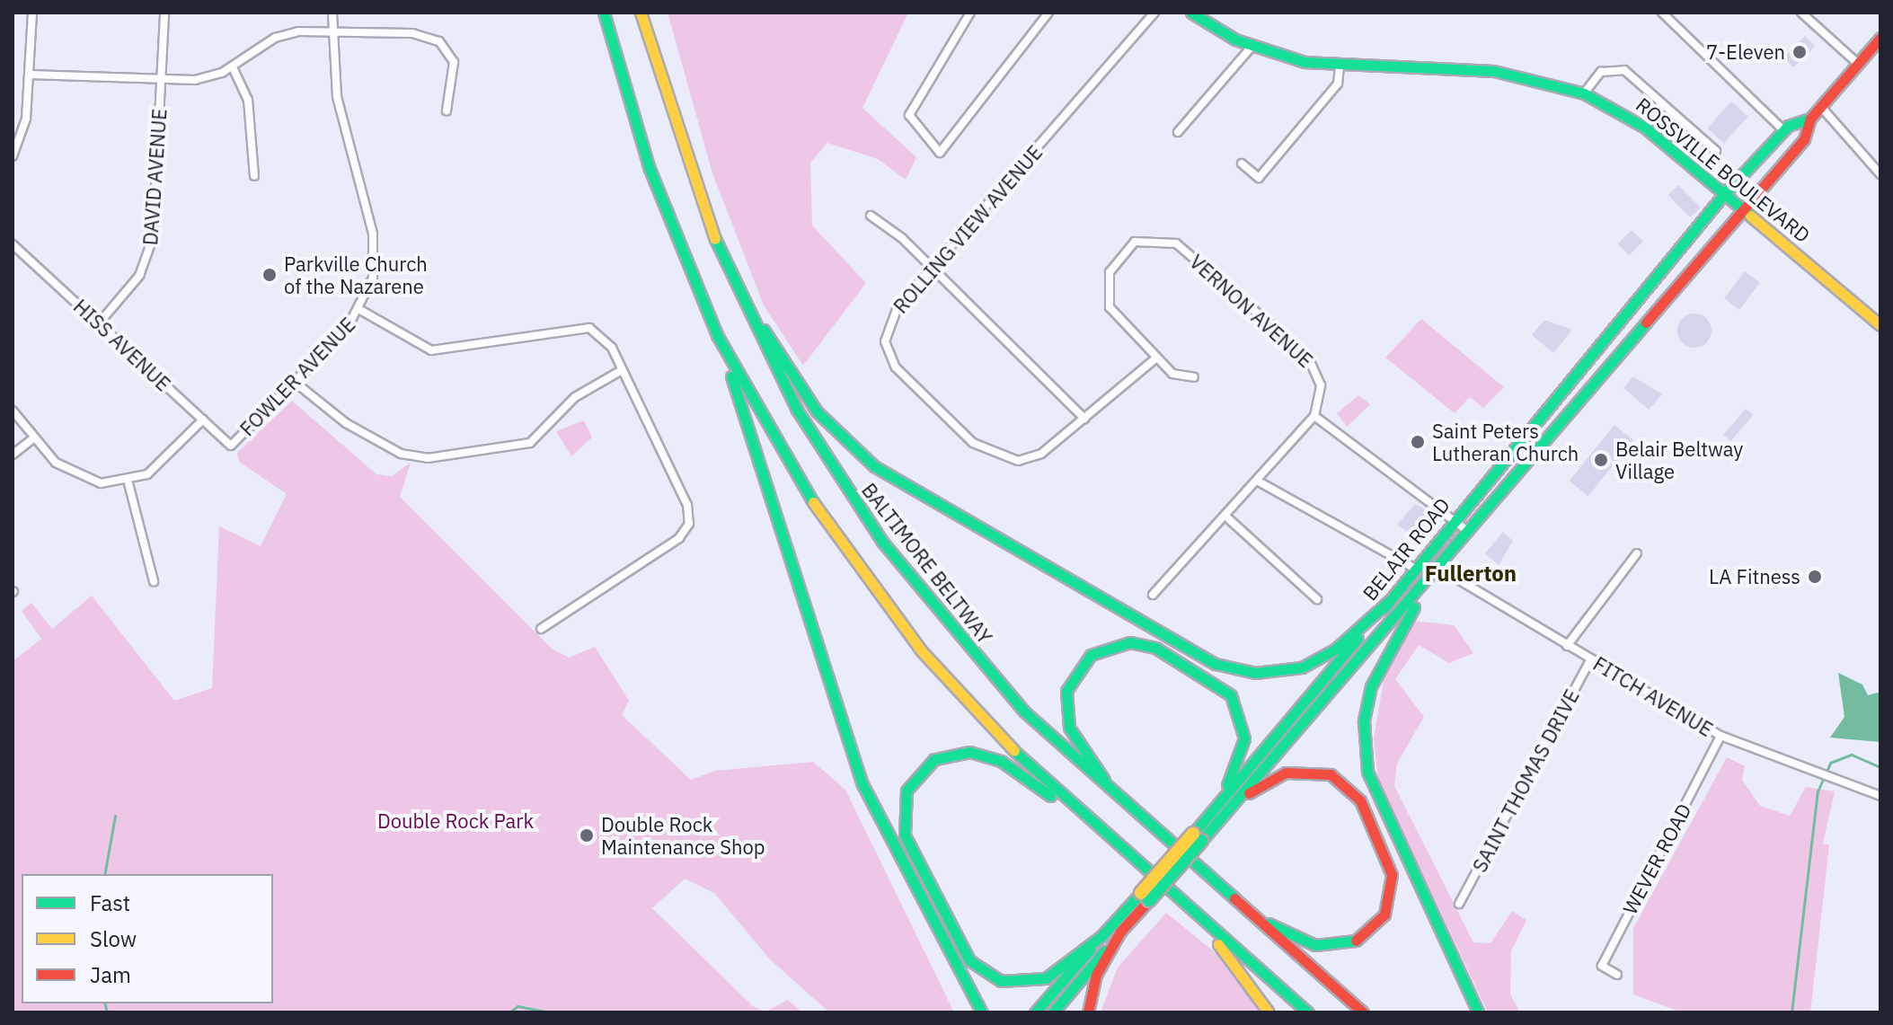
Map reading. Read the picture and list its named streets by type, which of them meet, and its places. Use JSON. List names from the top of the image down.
{
  "streets": {
    "main road": ["ROSSVILLE BOULEVARD", "BELAIR ROAD", "BALTIMORE BELTWAY"],
    "street": [
      "DAVID AVENUE",
      "ROLLING VIEW AVENUE",
      "VERNON AVENUE",
      "HISS AVENUE",
      "FOWLER AVENUE",
      "FITCH AVENUE",
      "SAINT THOMAS DRIVE",
      "WEVER ROAD"
    ]
  },
  "crossings": [
    ["ROSSVILLE BOULEVARD", "BELAIR ROAD"],
    ["DAVID AVENUE", "HISS AVENUE"],
    ["ROLLING VIEW AVENUE", "VERNON AVENUE"],
    ["HISS AVENUE", "FOWLER AVENUE"],
    ["BELAIR ROAD", "FITCH AVENUE"],
    ["FITCH AVENUE", "SAINT THOMAS DRIVE"],
    ["FITCH AVENUE", "WEVER ROAD"]
  ],
  "districts": ["Fullerton"],
  "parks": ["Double Rock Park"],
  "places": [
    "7-Eleven",
    "Parkville Church of the Nazarene",
    "Saint Peters Lutheran Church",
    "Belair Beltway Village",
    "LA Fitness",
    "Double Rock Maintenance Shop"
  ],
  "legend": ["Fast", "Slow", "Jam"]
}
